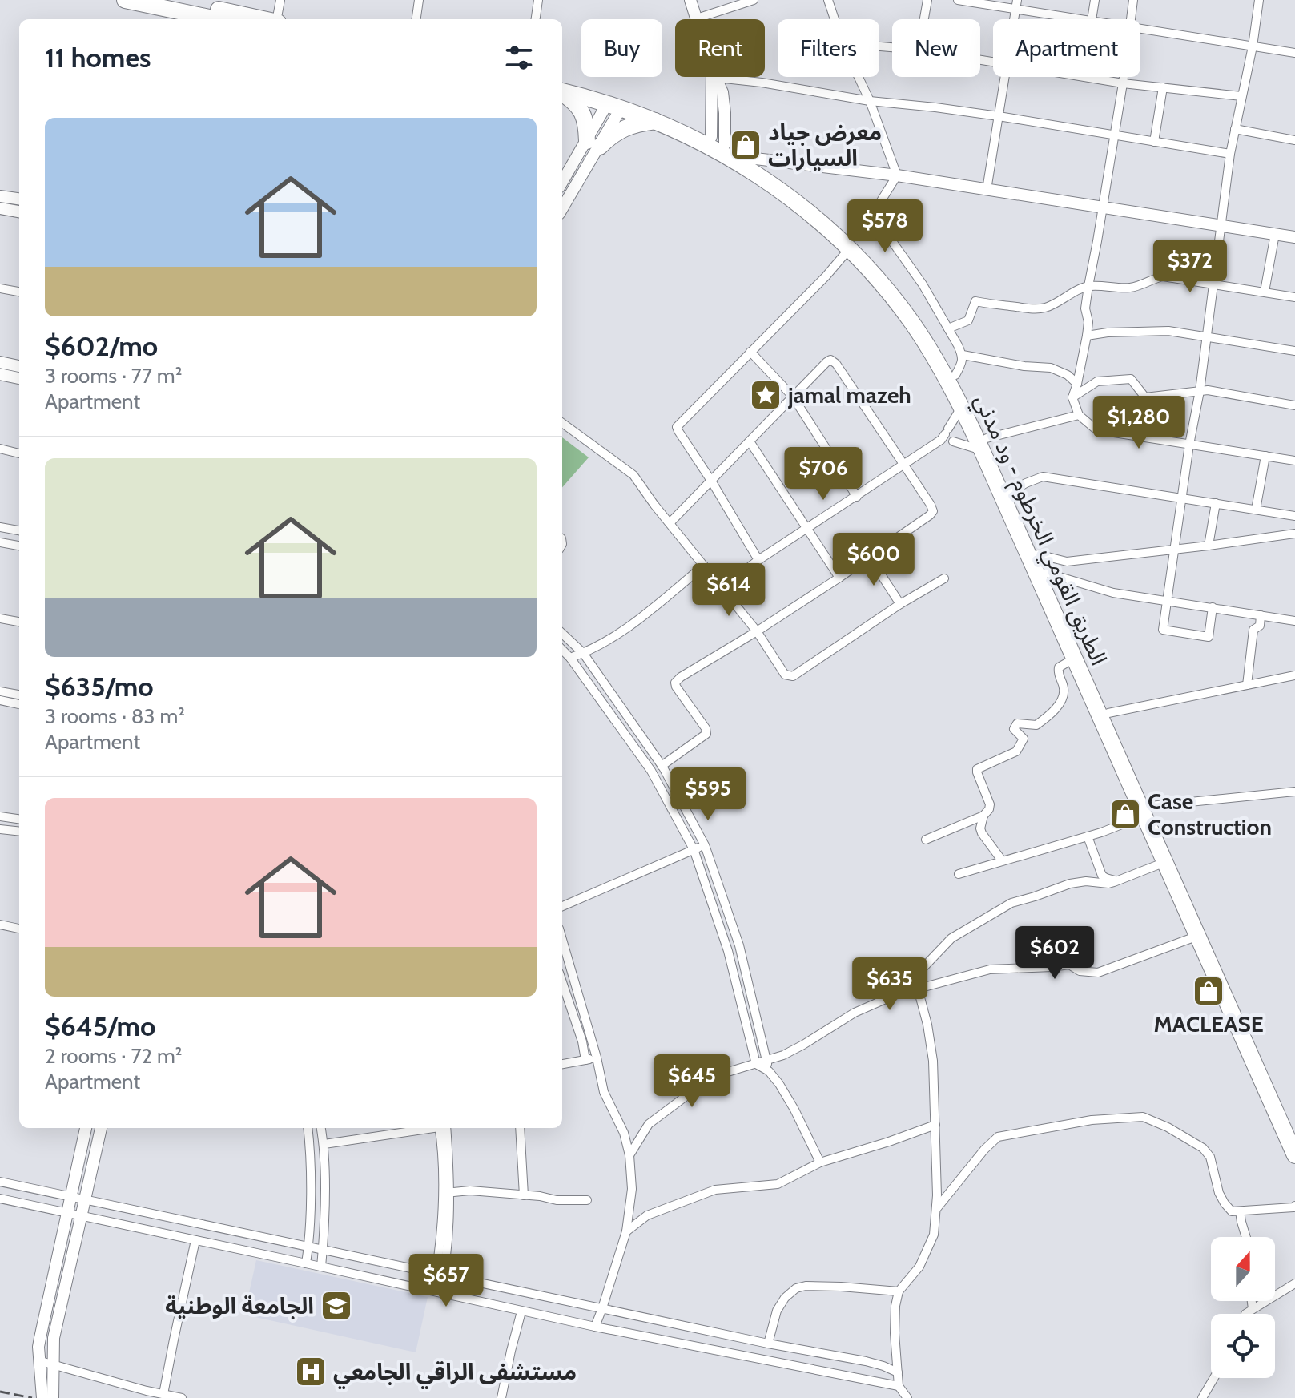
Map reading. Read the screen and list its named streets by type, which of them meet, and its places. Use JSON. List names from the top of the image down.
{
  "streets": {
    "highway": ["الطريق القومي الخرطوم - ود مدني"]
  },
  "places": {
    "shop": ["معرض جياد السيارات", "Case Construction", "MACLEASE"],
    "place": ["jamal mazeh"],
    "school or university": ["الجامعة الوطنية"],
    "hospital": ["مستشفى الراقي الجامعي"]
  },
  "north": "top",
  "page": {
    "chip": [
      "Buy",
      "Rent",
      "Filters",
      "New",
      "Apartment"
    ],
    "heading": "11 homes",
    "list": [
      {
        "name": "$602/mo",
        "note": "3 rooms · 77 m² · Apartment"
      },
      {
        "name": "$635/mo",
        "note": "3 rooms · 83 m² · Apartment"
      },
      {
        "name": "$645/mo",
        "note": "2 rooms · 72 m² · Apartment"
      }
    ],
    "price": [
      "$578",
      "$372",
      "$1,280",
      "$706",
      "$600",
      "$614",
      "$595",
      "$602",
      "$635",
      "$645",
      "$657"
    ]
  }
}
